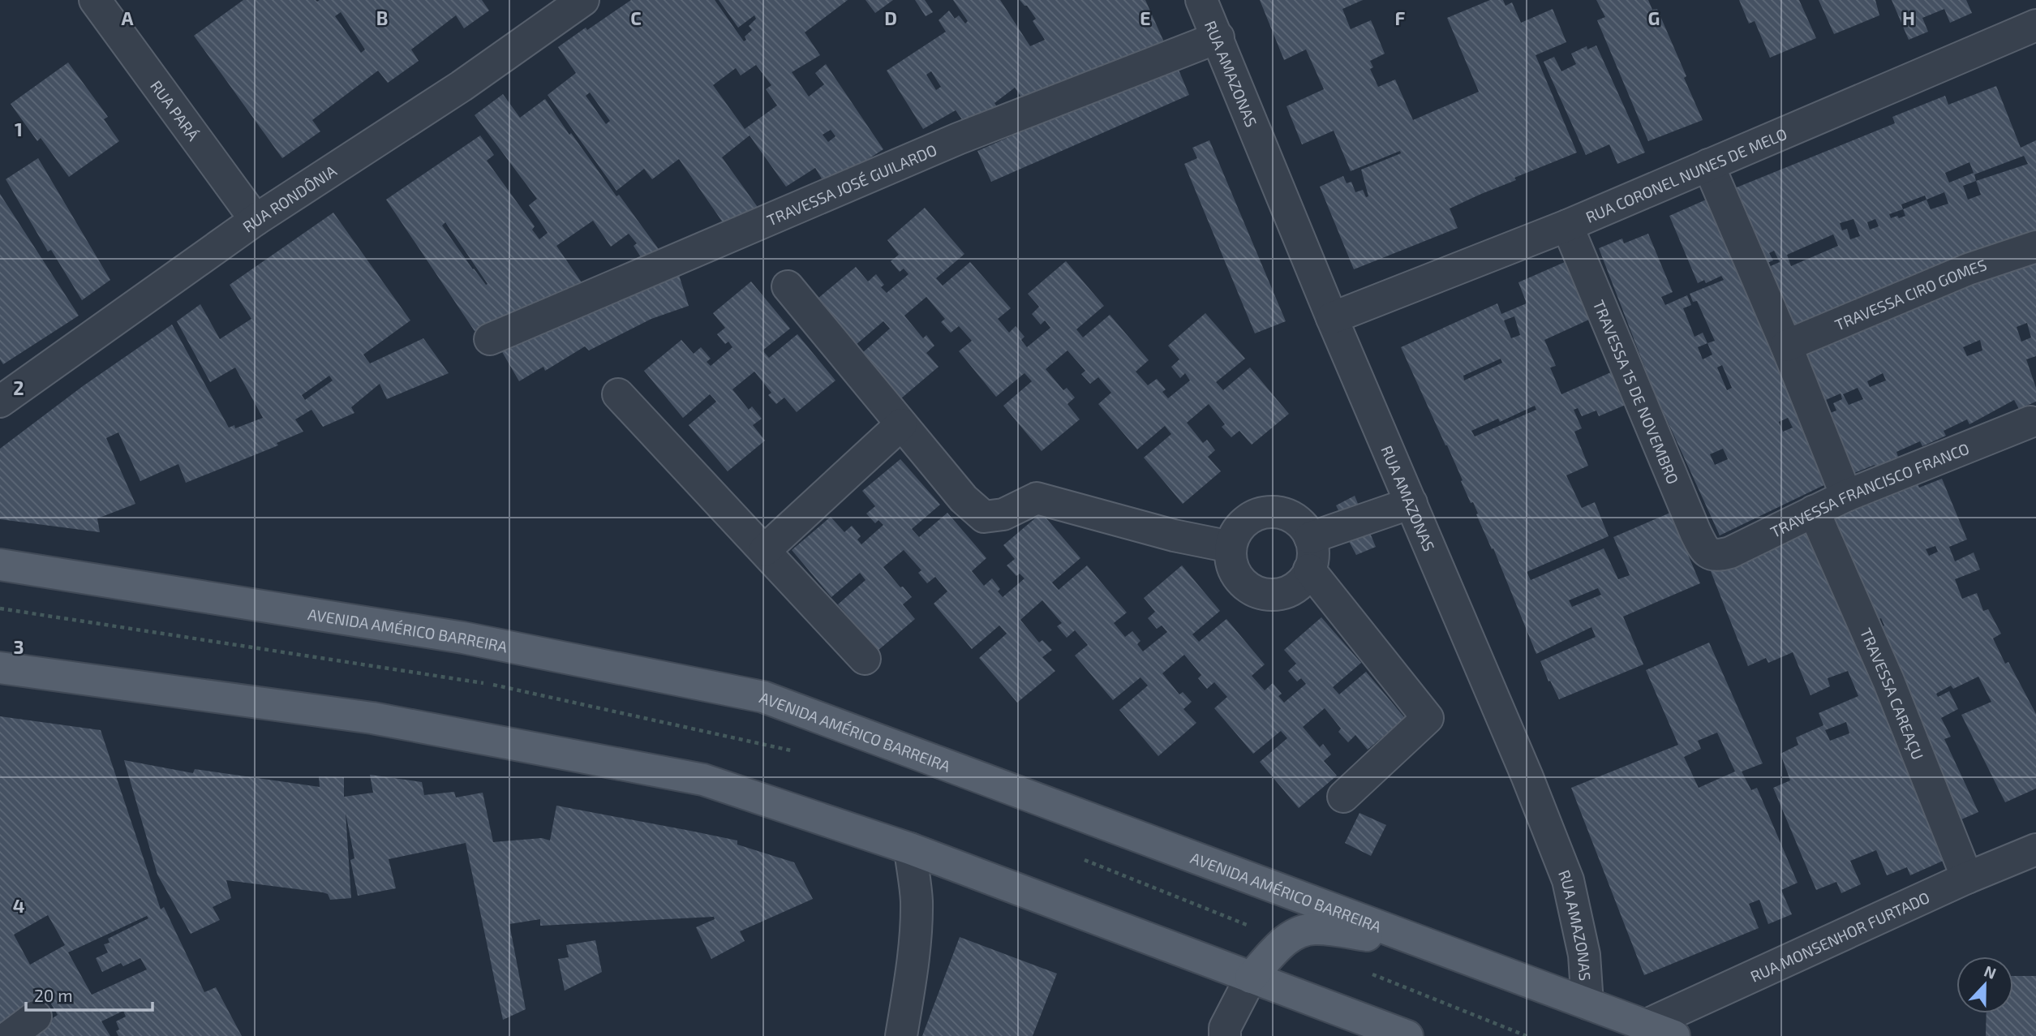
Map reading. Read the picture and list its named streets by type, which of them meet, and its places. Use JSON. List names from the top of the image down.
{
  "streets": {
    "main road": ["AVENIDA AMÉRICO BARREIRA"],
    "street": [
      "RUA AMAZONAS",
      "RUA PARÁ",
      "RUA CORONEL NUNES DE MELO",
      "TRAVESSA JOSÉ GUILARDO",
      "RUA RONDÔNIA",
      "TRAVESSA CIRO GOMES",
      "TRAVESSA 15 DE NOVEMBRO",
      "TRAVESSA FRANCISCO FRANCO",
      "TRAVESSA CAREAÇU",
      "RUA MONSENHOR FURTADO"
    ]
  },
  "crossings": [
    ["RUA AMAZONAS", "RUA CORONEL NUNES DE MELO"],
    ["RUA AMAZONAS", "TRAVESSA JOSÉ GUILARDO"],
    ["RUA AMAZONAS", "AVENIDA AMÉRICO BARREIRA"],
    ["RUA PARÁ", "RUA RONDÔNIA"],
    ["RUA CORONEL NUNES DE MELO", "TRAVESSA 15 DE NOVEMBRO"],
    ["TRAVESSA 15 DE NOVEMBRO", "TRAVESSA FRANCISCO FRANCO"],
    ["TRAVESSA FRANCISCO FRANCO", "TRAVESSA CAREAÇU"],
    ["AVENIDA AMÉRICO BARREIRA", "RUA MONSENHOR FURTADO"],
    ["TRAVESSA CAREAÇU", "RUA MONSENHOR FURTADO"]
  ],
  "scale_bar": "20 m",
  "north": "top",
  "grid": {
    "columns": [
      "A",
      "B",
      "C",
      "D",
      "E",
      "F",
      "G",
      "H"
    ],
    "rows": [
      "1",
      "2",
      "3",
      "4"
    ]
  }
}
